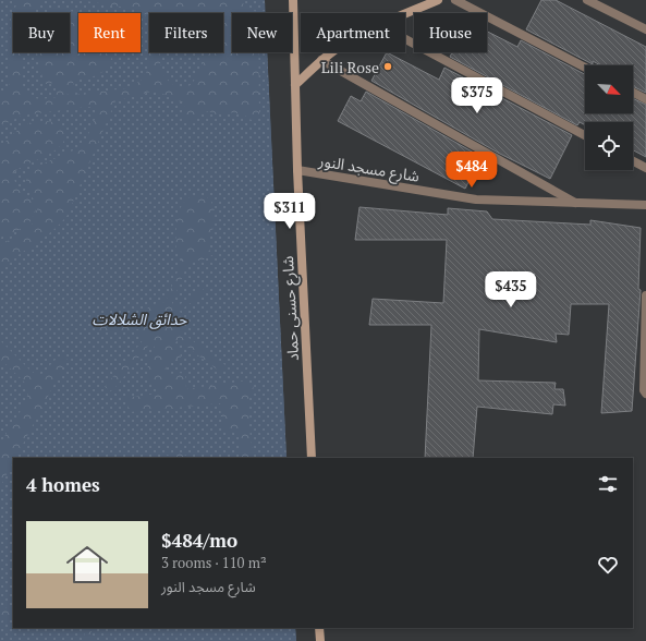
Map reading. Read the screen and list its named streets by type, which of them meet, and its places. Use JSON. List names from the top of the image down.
{
  "streets": {
    "main road": ["شارع حسنى حماد"],
    "street": ["شارع مسجد النور"]
  },
  "crossings": [
    ["شارع مسجد النور", "شارع حسنى حماد"]
  ],
  "parks": ["حدائق الشلالات"],
  "places": ["Lili Rose"],
  "north": "bottom right",
  "page": {
    "chip": [
      "Buy",
      "Rent",
      "Filters",
      "New",
      "Apartment",
      "House"
    ],
    "price": [
      "$375",
      "$484",
      "$311",
      "$435"
    ],
    "heading": "4 homes",
    "list": [
      {
        "name": "$484/mo",
        "note": "3 rooms · 110 m² · شارع مسجد النور"
      }
    ]
  }
}
